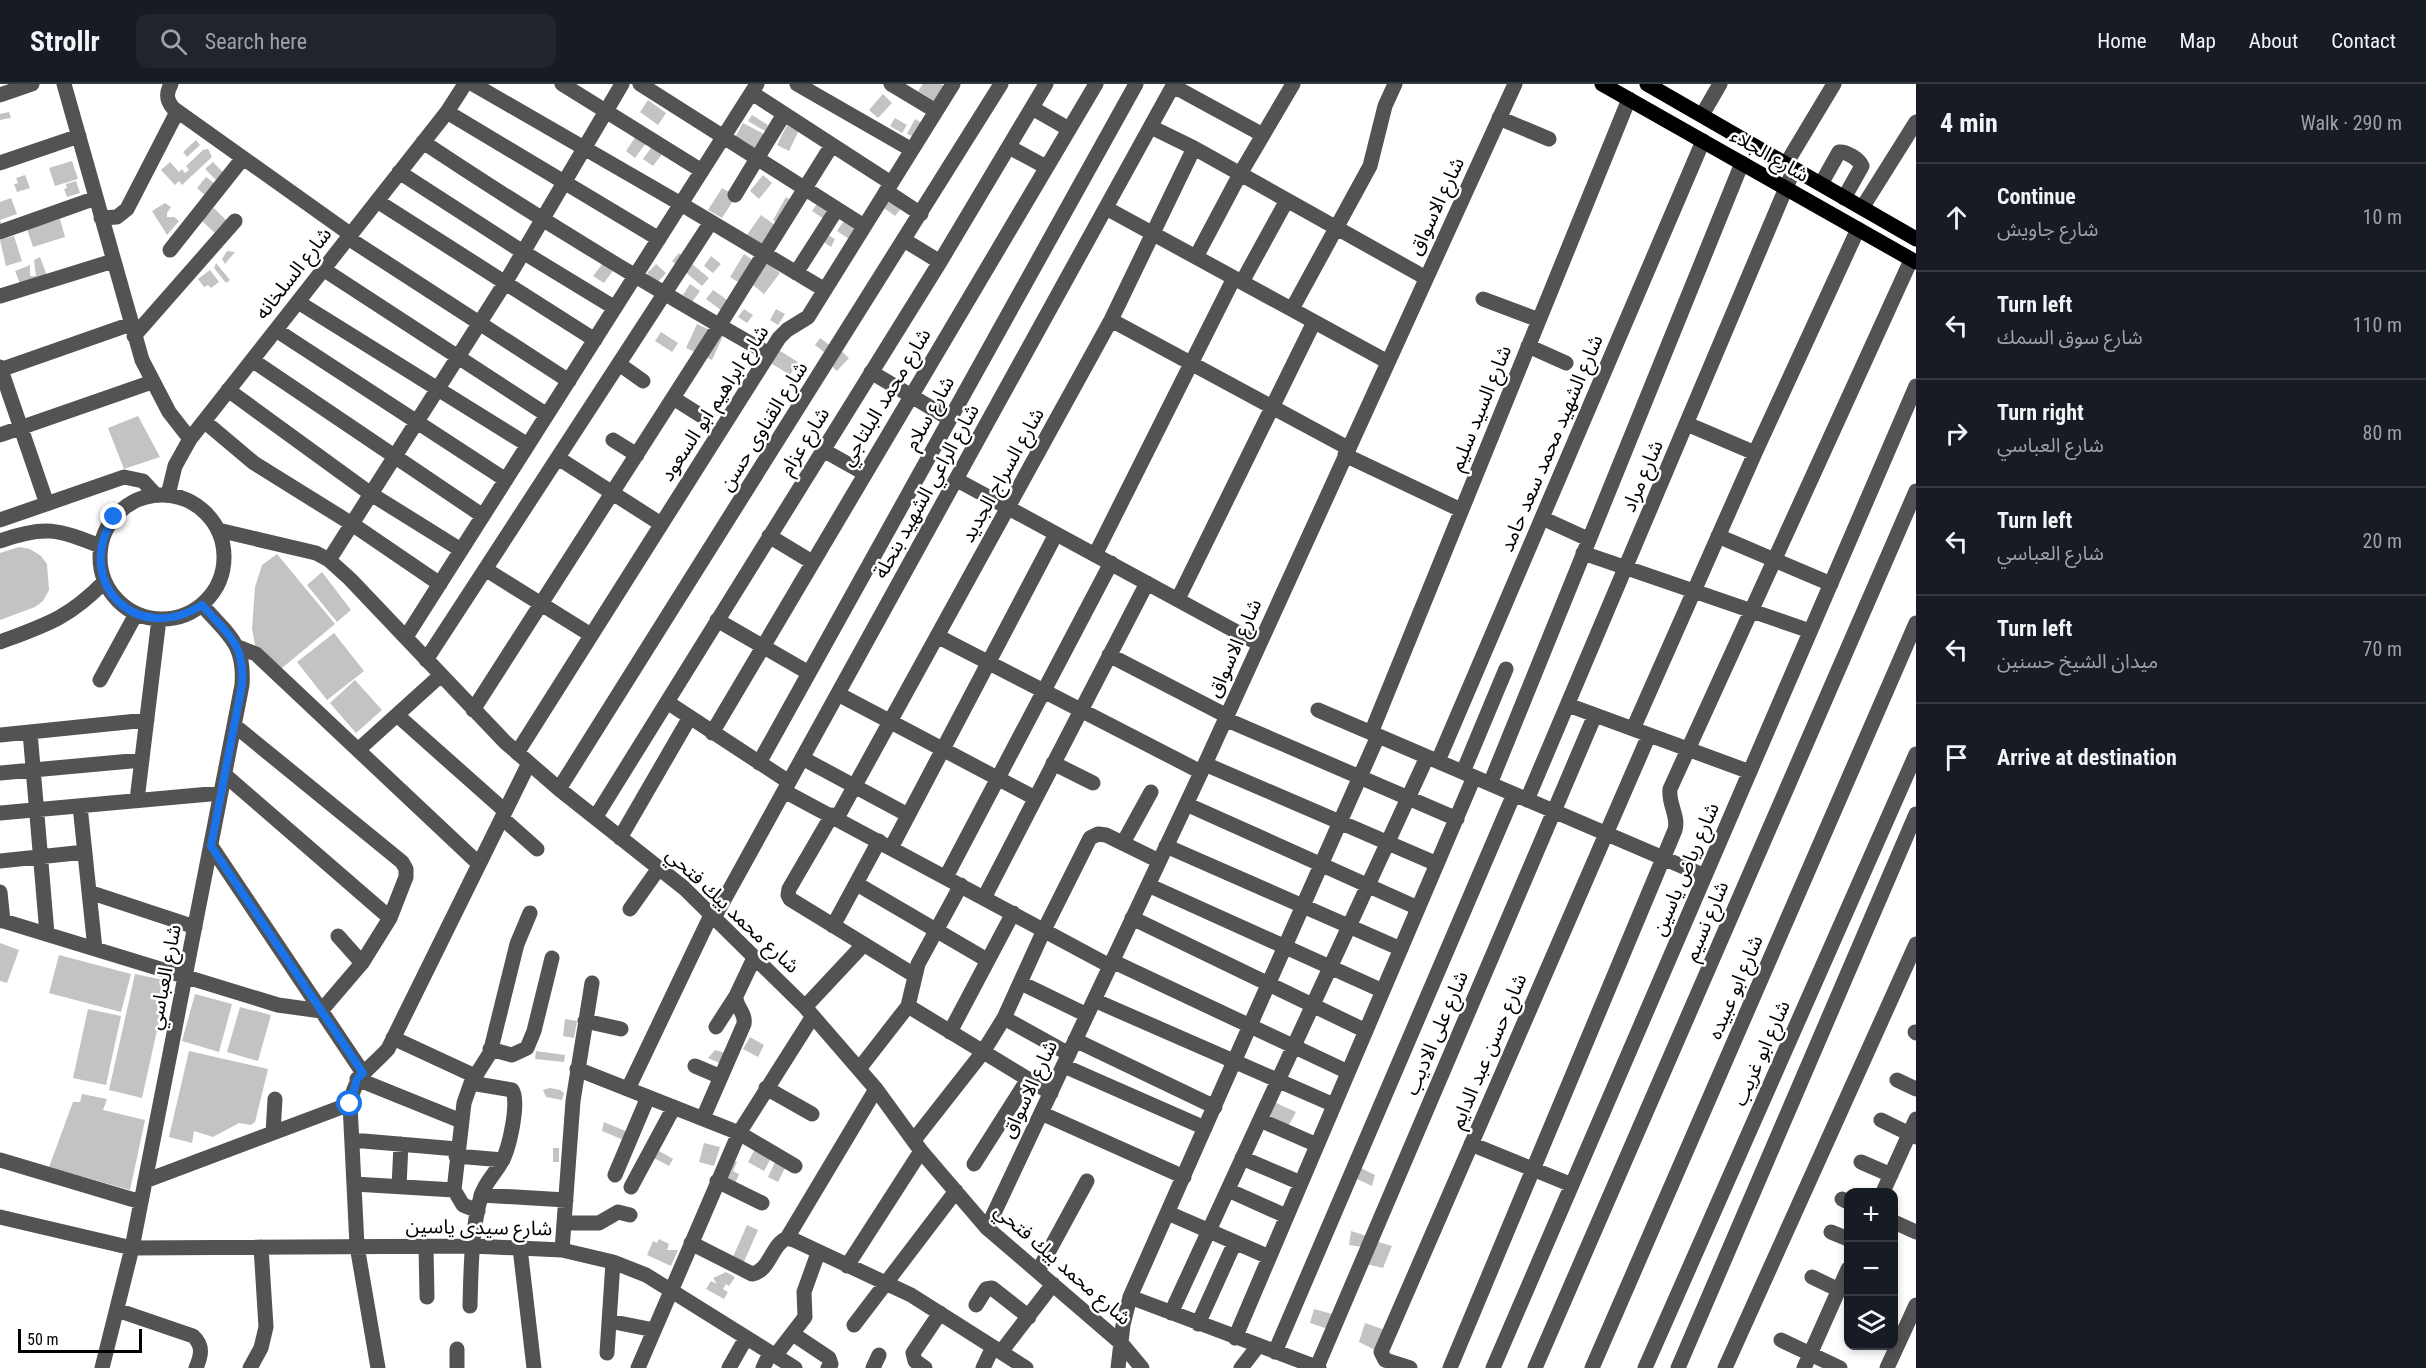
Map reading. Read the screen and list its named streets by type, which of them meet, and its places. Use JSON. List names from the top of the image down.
{
  "streets": {
    "main road": ["شارع الجلاء"],
    "street": [
      "شارع الاسواق",
      "شارع السلخانه",
      "شارع محمد البلتاجي",
      "شارع ابراهيم ابو السعود",
      "شارع السيد سليم",
      "شارع سلام",
      "شارع القناوى حسن",
      "شارع عزام",
      "شارع الشهيد محمد سعد حامد",
      "شارع السراج الجديد",
      "شارع مراد",
      "شارع الراعي الشهيد بنحلة",
      "شارع رياض ياسين",
      "شارع محمد بيك فتحي",
      "شارع نسيم",
      "شارع العباسي",
      "شارع ابو عبيده",
      "شارع على الاديب",
      "شارع حسن عبد الدايم",
      "شارع ابو غريب",
      "شارع سيدى ياسين"
    ]
  },
  "crossings": [
    ["شارع الجلاء", "شارع السيد سليم"],
    ["شارع الجلاء", "شارع الشهيد محمد سعد حامد"],
    ["شارع الجلاء", "شارع مراد"],
    ["شارع الاسواق", "شارع محمد بيك فتحي"],
    ["شارع السلخانه", "شارع محمد بيك فتحي"],
    ["شارع ابراهيم ابو السعود", "شارع محمد بيك فتحي"],
    ["شارع السيد سليم", "شارع محمد بيك فتحي"],
    ["شارع القناوى حسن", "شارع محمد بيك فتحي"],
    ["شارع عزام", "شارع محمد بيك فتحي"],
    ["شارع الراعي الشهيد بنحلة", "شارع محمد بيك فتحي"],
    ["شارع العباسي", "شارع سيدى ياسين"]
  ],
  "scale_bar": "50 m",
  "page": {
    "header": "Strollr",
    "search": "Search here",
    "nav": [
      "Home",
      "Map",
      "About",
      "Contact"
    ],
    "heading": ["4 min", "Walk · 290 m"],
    "list": [
      ["Continue", "شارع جاويش", "10 m"],
      ["Turn left", "شارع سوق السمك", "110 m"],
      ["Turn right", "شارع العباسي", "80 m"],
      ["Turn left", "شارع العباسي", "20 m"],
      ["Turn left", "ميدان الشيخ حسنين", "70 m"],
      "Arrive at destination"
    ],
    "map_buttons": ["+", "−"],
    "scale": "50 m"
  }
}
